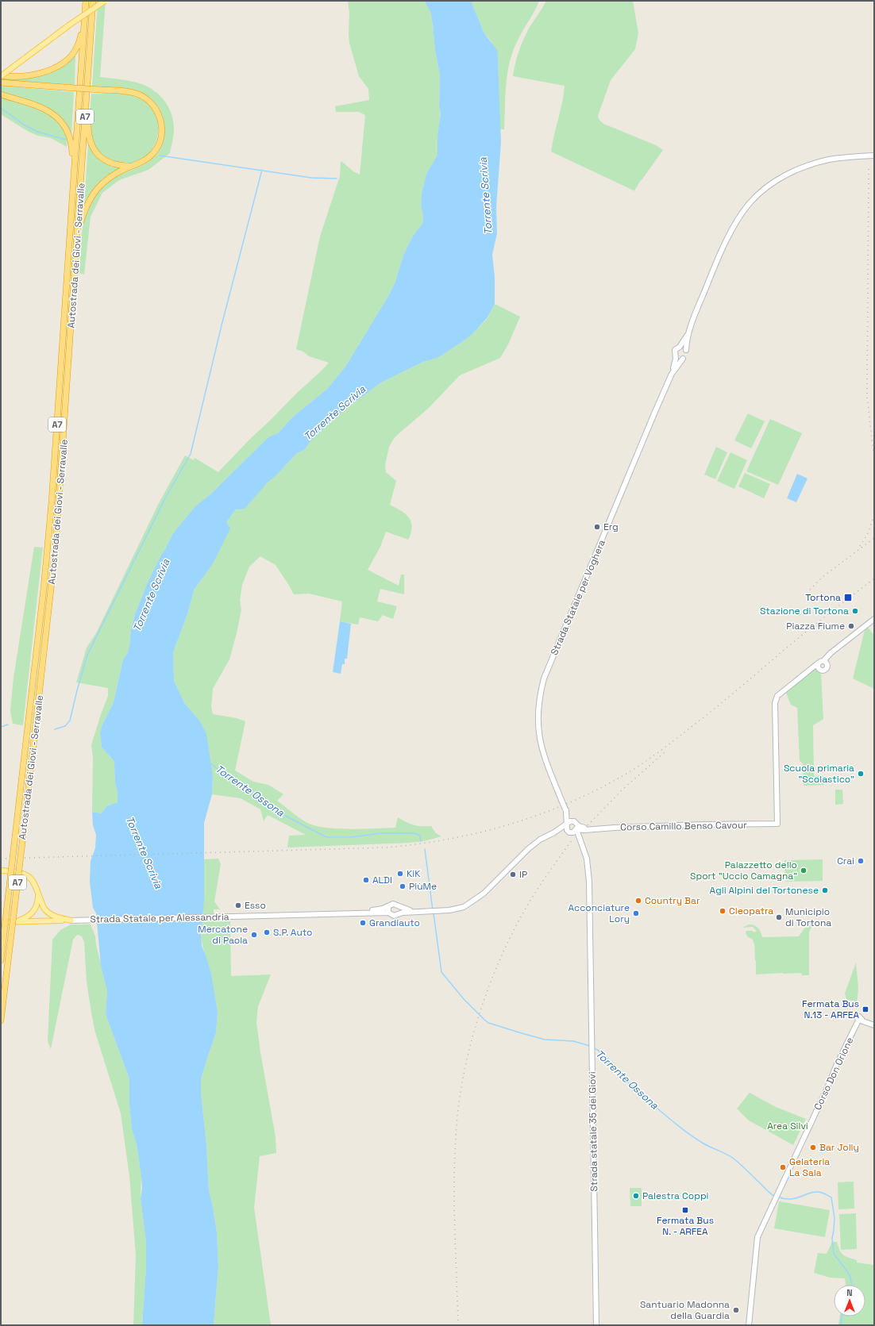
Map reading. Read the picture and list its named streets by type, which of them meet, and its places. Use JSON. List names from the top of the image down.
{
  "streets": {
    "highway": ["A7", "Autostrada dei Giovi - Serravalle"],
    "main road": [
      "Strada Statale per Voghera",
      "Corso Camillo Benso Cavour",
      "Strada Statale per Alessandria",
      "Corso Don Orione",
      "Strada statale 35 dei Giovi"
    ]
  },
  "crossings": [
    ["Strada Statale per Voghera", "Corso Camillo Benso Cavour"],
    ["Strada Statale per Voghera", "Strada Statale per Alessandria"],
    ["Strada Statale per Voghera", "Strada statale 35 dei Giovi"],
    ["Corso Camillo Benso Cavour", "Strada Statale per Alessandria"],
    ["Corso Camillo Benso Cavour", "Strada statale 35 dei Giovi"],
    ["Strada Statale per Alessandria", "Strada statale 35 dei Giovi"]
  ],
  "water": ["Torrente Scrivia", "Torrente Ossona"],
  "parks": ["Area Silvi"],
  "places": {
    "other": [
      "Erg",
      "Stazione di Tortona",
      "Piazza Fiume",
      "Scuola primaria \"Scolastico\"",
      "Crai",
      "Palazzetto dello Sport \"Uccio Camagna\"",
      "KiK",
      "IP",
      "ALDI",
      "PiùMe",
      "Agli Alpini del Tortonese",
      "Country Bar",
      "Esso",
      "Cleopatra",
      "Acconciature Lory",
      "Municipio di Tortona",
      "Grandiauto",
      "S.P. Auto",
      "Mercatone di Paola",
      "Bar Jolly",
      "Gelateria La Sala",
      "Palestra Coppi",
      "Santuario Madonna della Guardia"
    ],
    "transit": ["Tortona", "Fermata Bus N.13 - ARFEA", "Fermata Bus N. - ARFEA"]
  },
  "north": "top"
}
